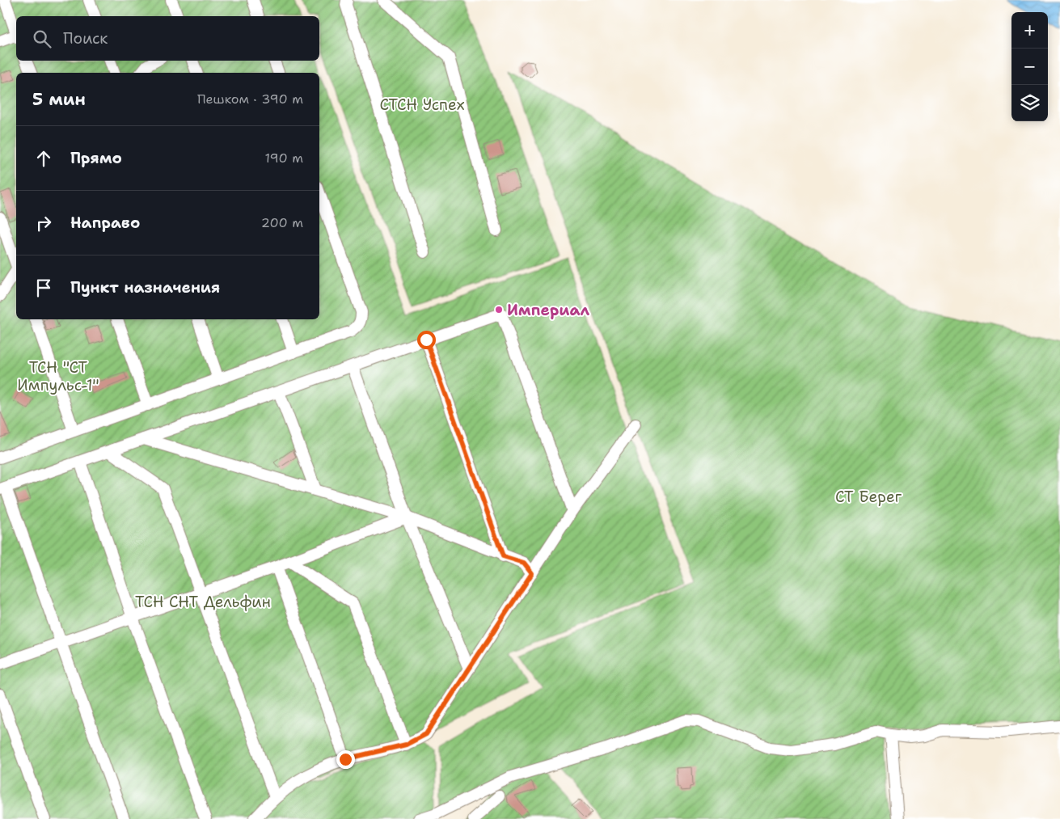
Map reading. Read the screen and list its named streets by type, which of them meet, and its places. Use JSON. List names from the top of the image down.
{
  "parks": [
    "СТСН Успех",
    "ТСН \"СТ Импульс-1\"",
    "СТ Берег",
    "ТСН СНТ Дельфин"
  ],
  "places": ["Империал"],
  "page": {
    "map_buttons": ["+", "−"],
    "search": "Поиск",
    "heading": ["5 мин", "Пешком · 390 m"],
    "list": [
      ["Прямо", "190 m"],
      ["Направо", "200 m"],
      "Пункт назначения"
    ]
  }
}
